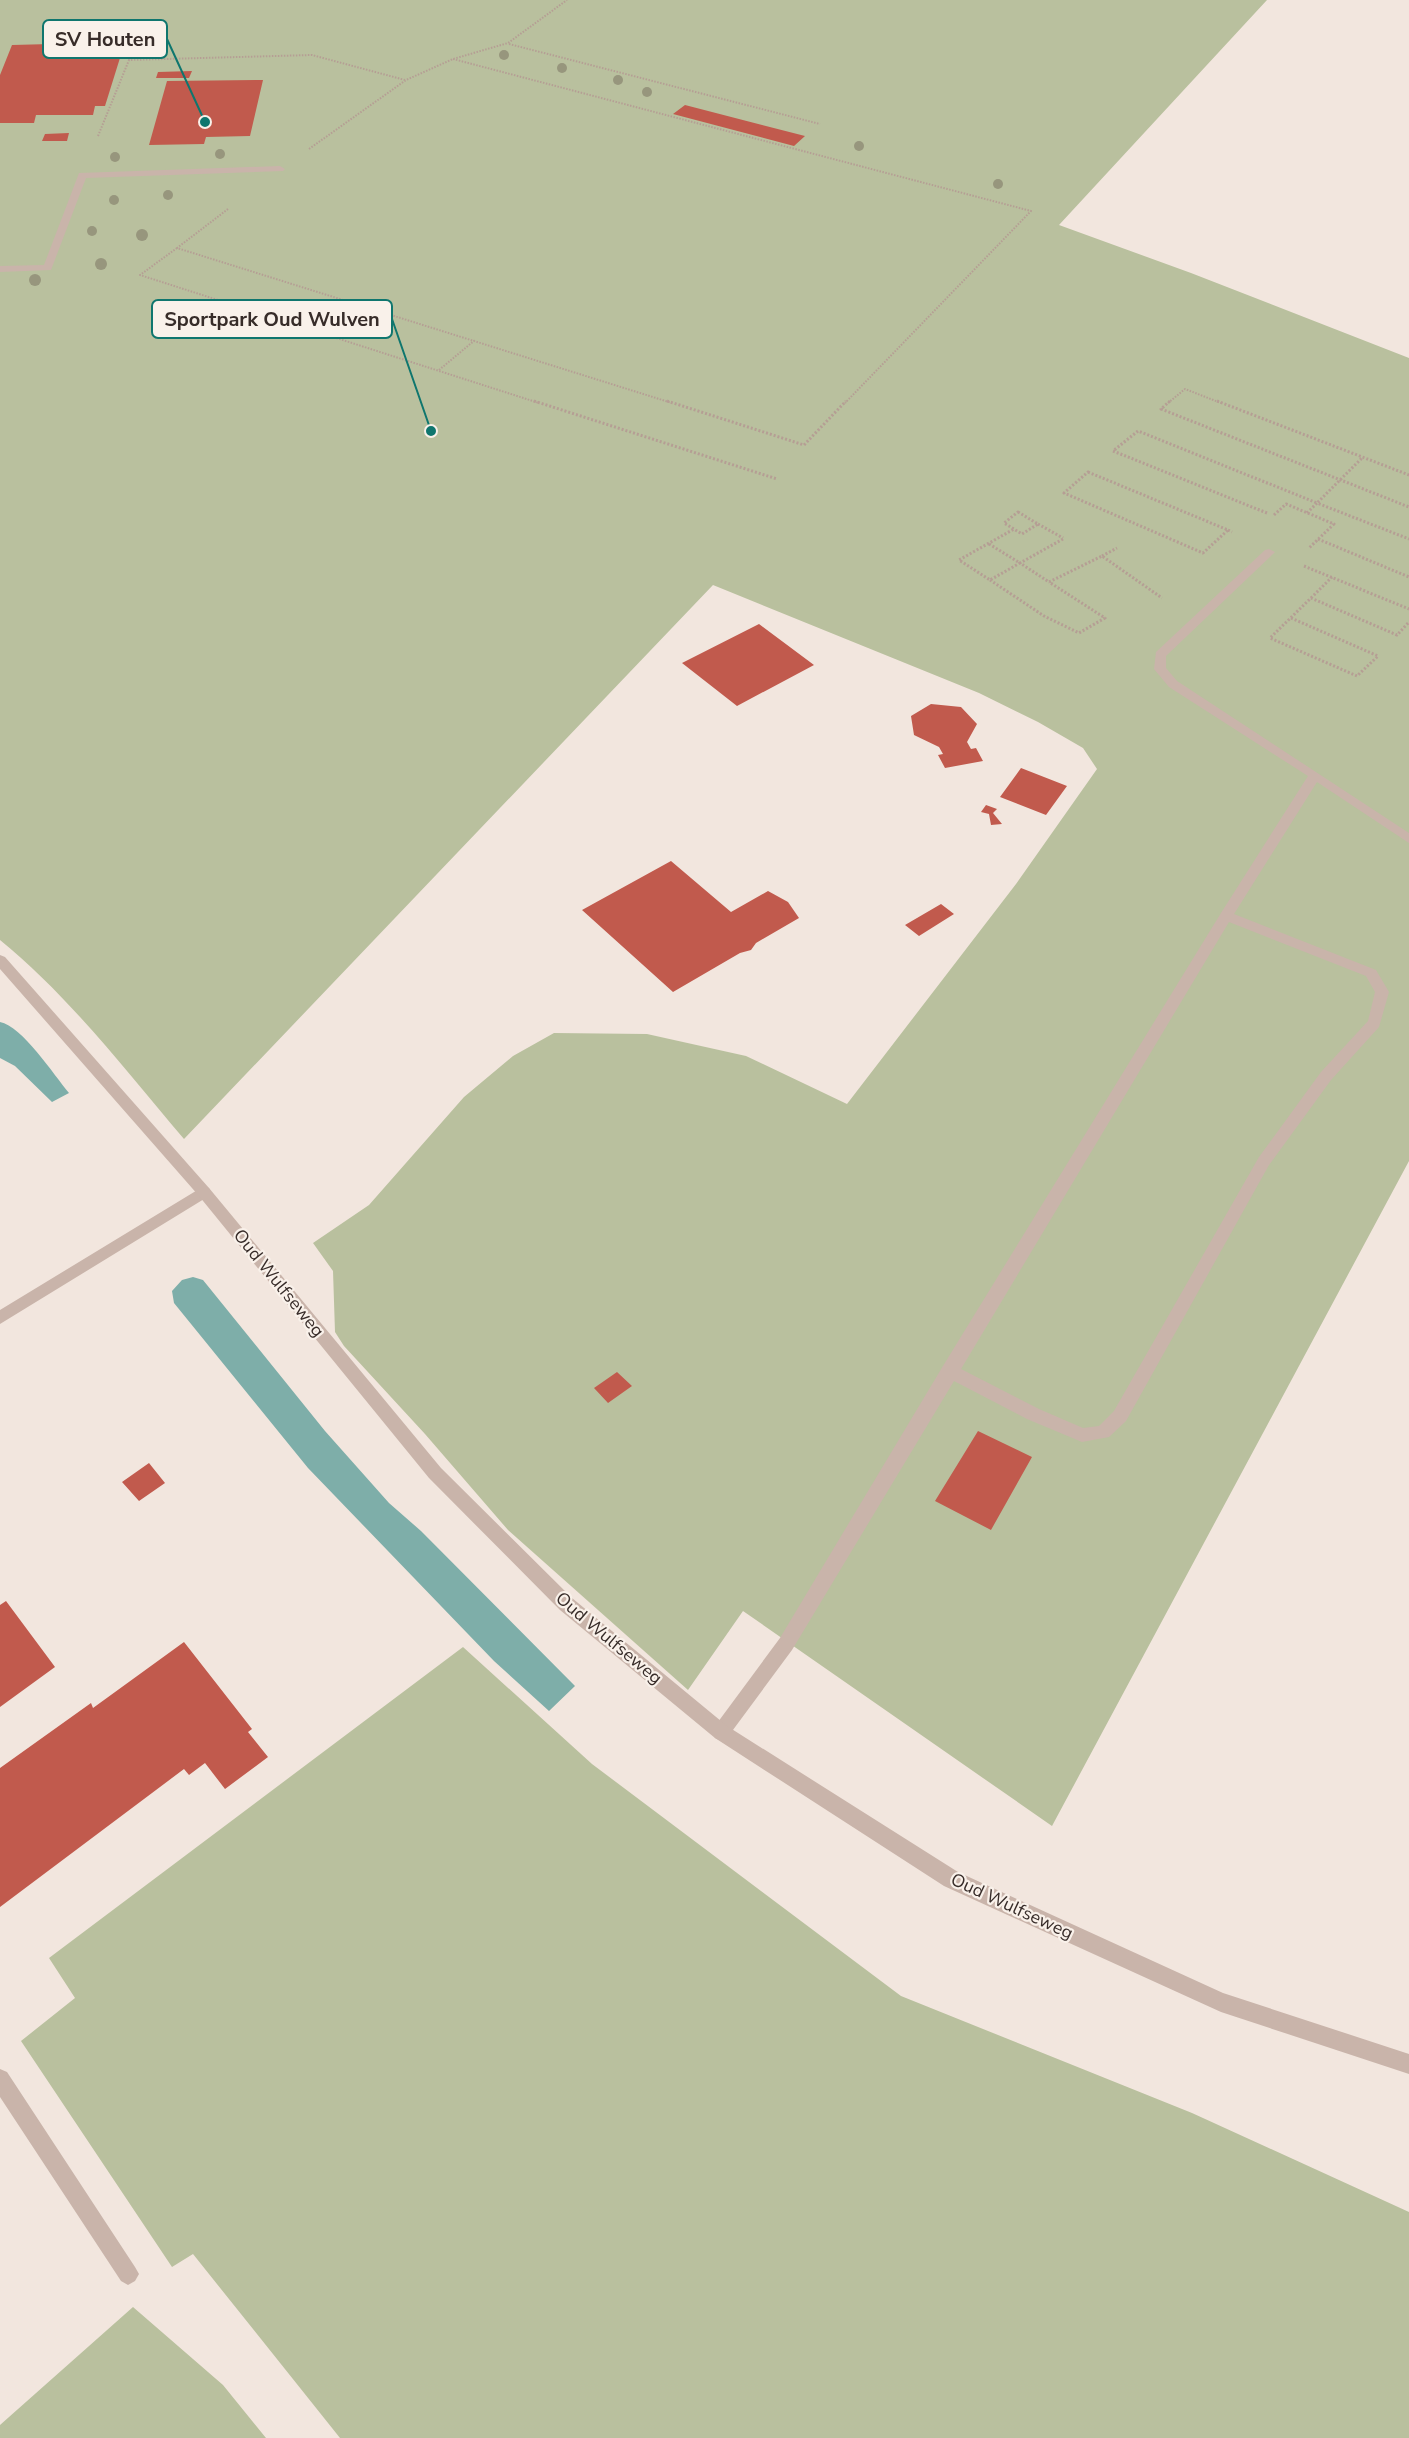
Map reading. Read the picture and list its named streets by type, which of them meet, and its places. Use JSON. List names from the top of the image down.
{
  "streets": {
    "street": ["Oud Wulfseweg"]
  },
  "places": ["SV Houten", "Sportpark Oud Wulven"]
}
